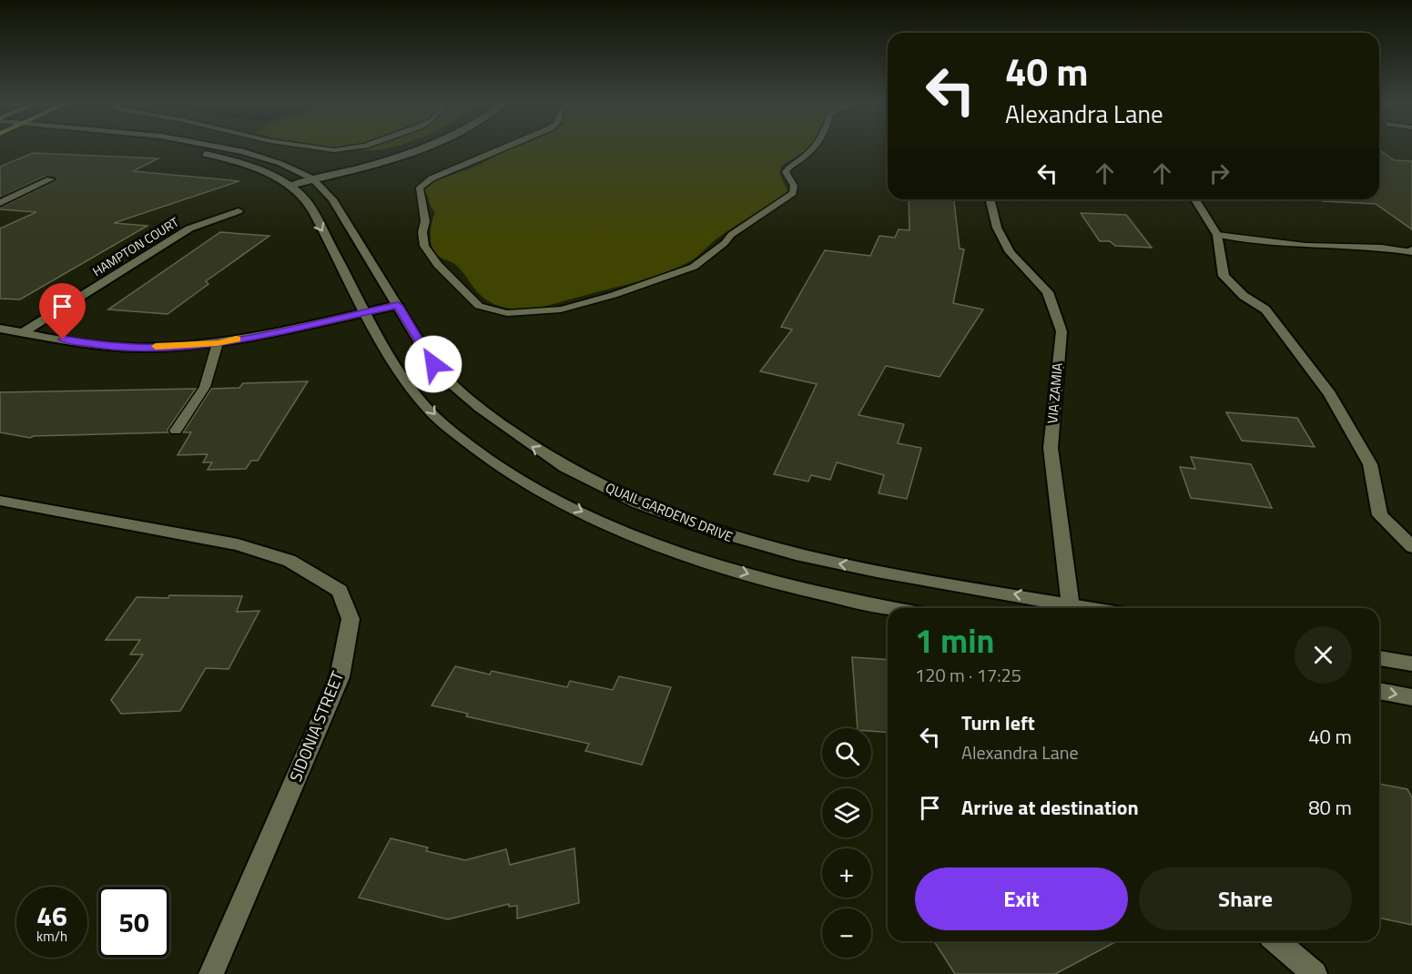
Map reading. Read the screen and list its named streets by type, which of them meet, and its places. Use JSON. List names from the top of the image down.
{
  "streets": {
    "street": [
      "HAMPTON COURT",
      "VIA ZAMIA",
      "QUAIL GARDENS DRIVE",
      "SIDONIA STREET"
    ]
  },
  "crossings": [
    ["VIA ZAMIA", "QUAIL GARDENS DRIVE"]
  ],
  "page": {
    "turn": ["40 m", "Alexandra Lane"],
    "heading": ["1 min", "120 m · 17:25"],
    "list": [
      {
        "name": "Turn left",
        "note": "Alexandra Lane",
        "value": "40 m"
      },
      {
        "name": "Arrive at destination",
        "value": "80 m"
      }
    ],
    "map_buttons": ["+", "−"],
    "buttons": ["Exit", "Share"],
    "speed": "46 km/h",
    "limit": "50"
  }
}
